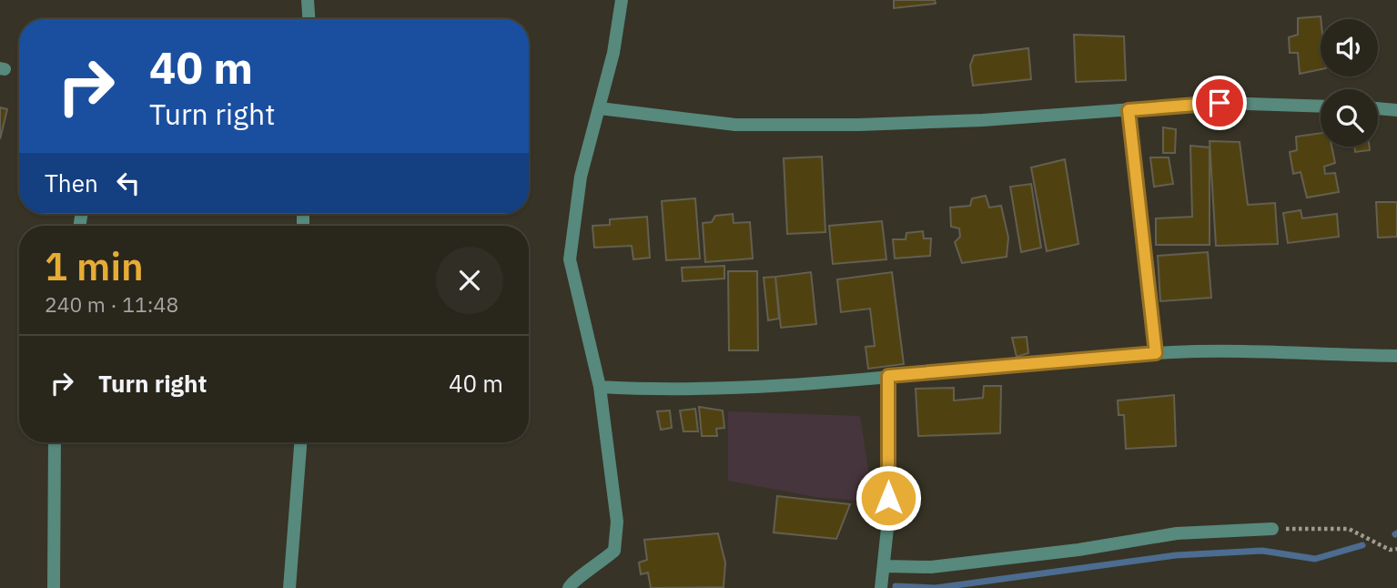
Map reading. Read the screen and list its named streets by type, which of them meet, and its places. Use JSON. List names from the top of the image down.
{
  "page": {
    "turn": ["40 m", "Turn right"],
    "then": "Then",
    "heading": ["1 min", "240 m · 11:48"],
    "list": [
      {
        "name": "Turn right",
        "value": "40 m"
      }
    ]
  }
}
